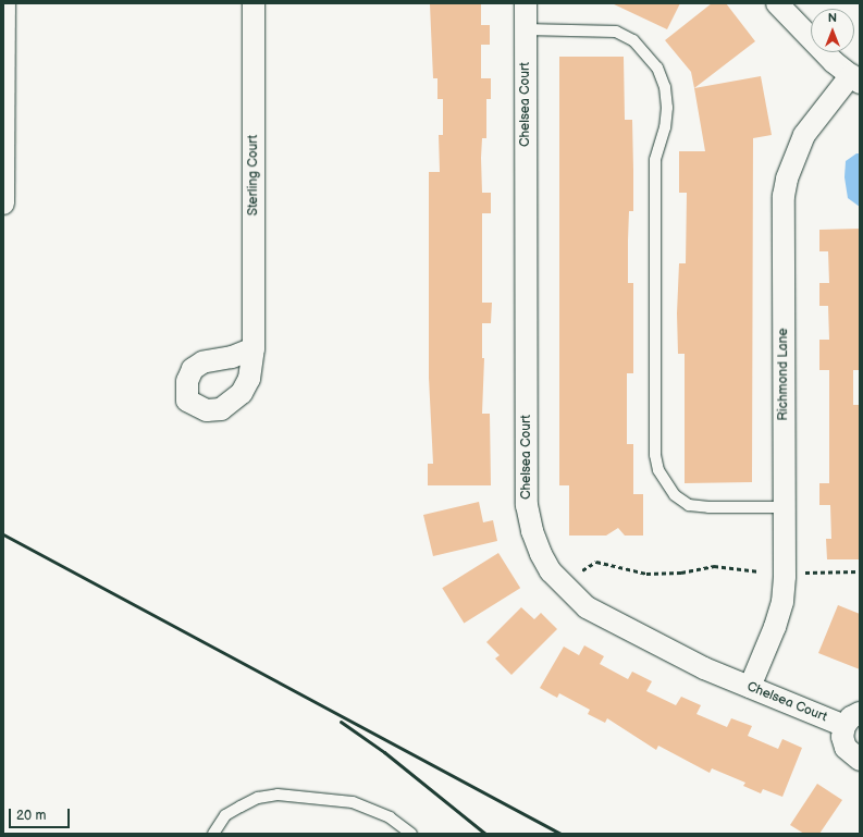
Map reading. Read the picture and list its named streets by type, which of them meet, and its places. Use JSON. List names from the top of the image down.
{
  "streets": {
    "street": ["Chelsea Court", "Sterling Court", "Richmond Lane"]
  },
  "crossings": [
    ["Chelsea Court", "Richmond Lane"]
  ],
  "scale_bar": "20 m",
  "north": "top"
}
